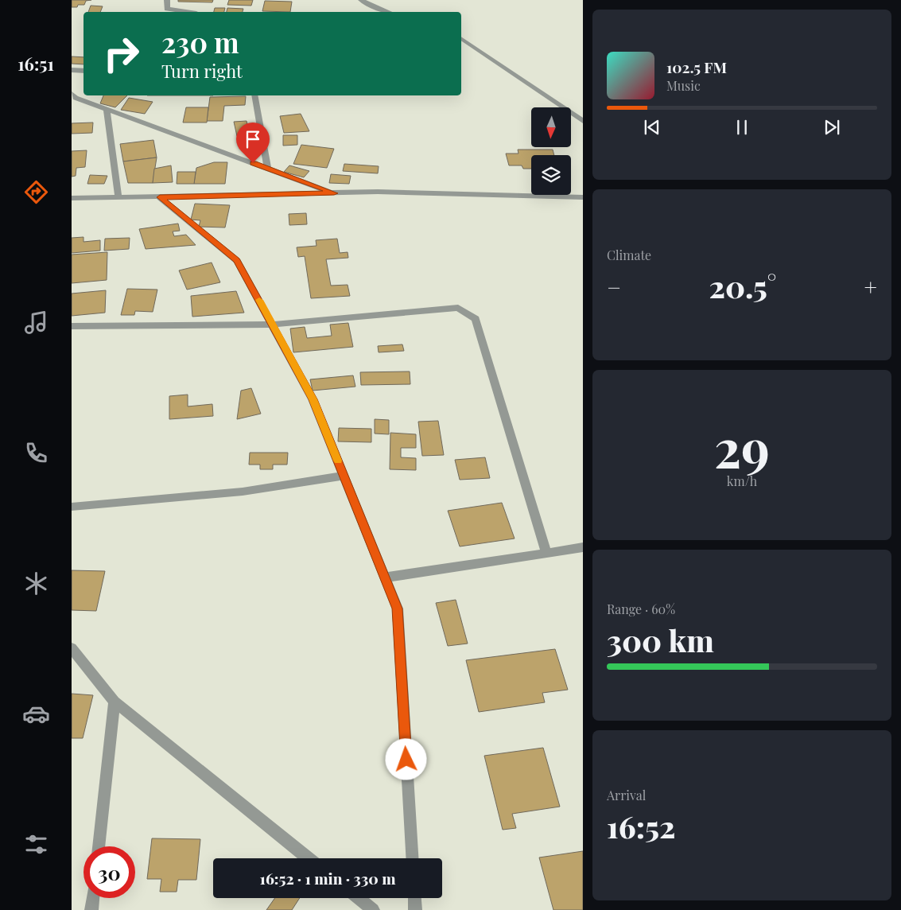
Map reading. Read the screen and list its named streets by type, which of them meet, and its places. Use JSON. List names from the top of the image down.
{
  "north": "bottom",
  "page": {
    "tabs": "16:51",
    "turn": ["230 m", "Turn right"],
    "song": ["102.5 FM", "Music"],
    "tile": [
      "Climate",
      ["29", "km/h"],
      ["Range · 60%", "300 km"],
      ["Arrival", "16:52"]
    ],
    "heat": ["−", "20.5°", "+"],
    "limit": "30",
    "trip": "16:52 · 1 min · 330 m"
  }
}
